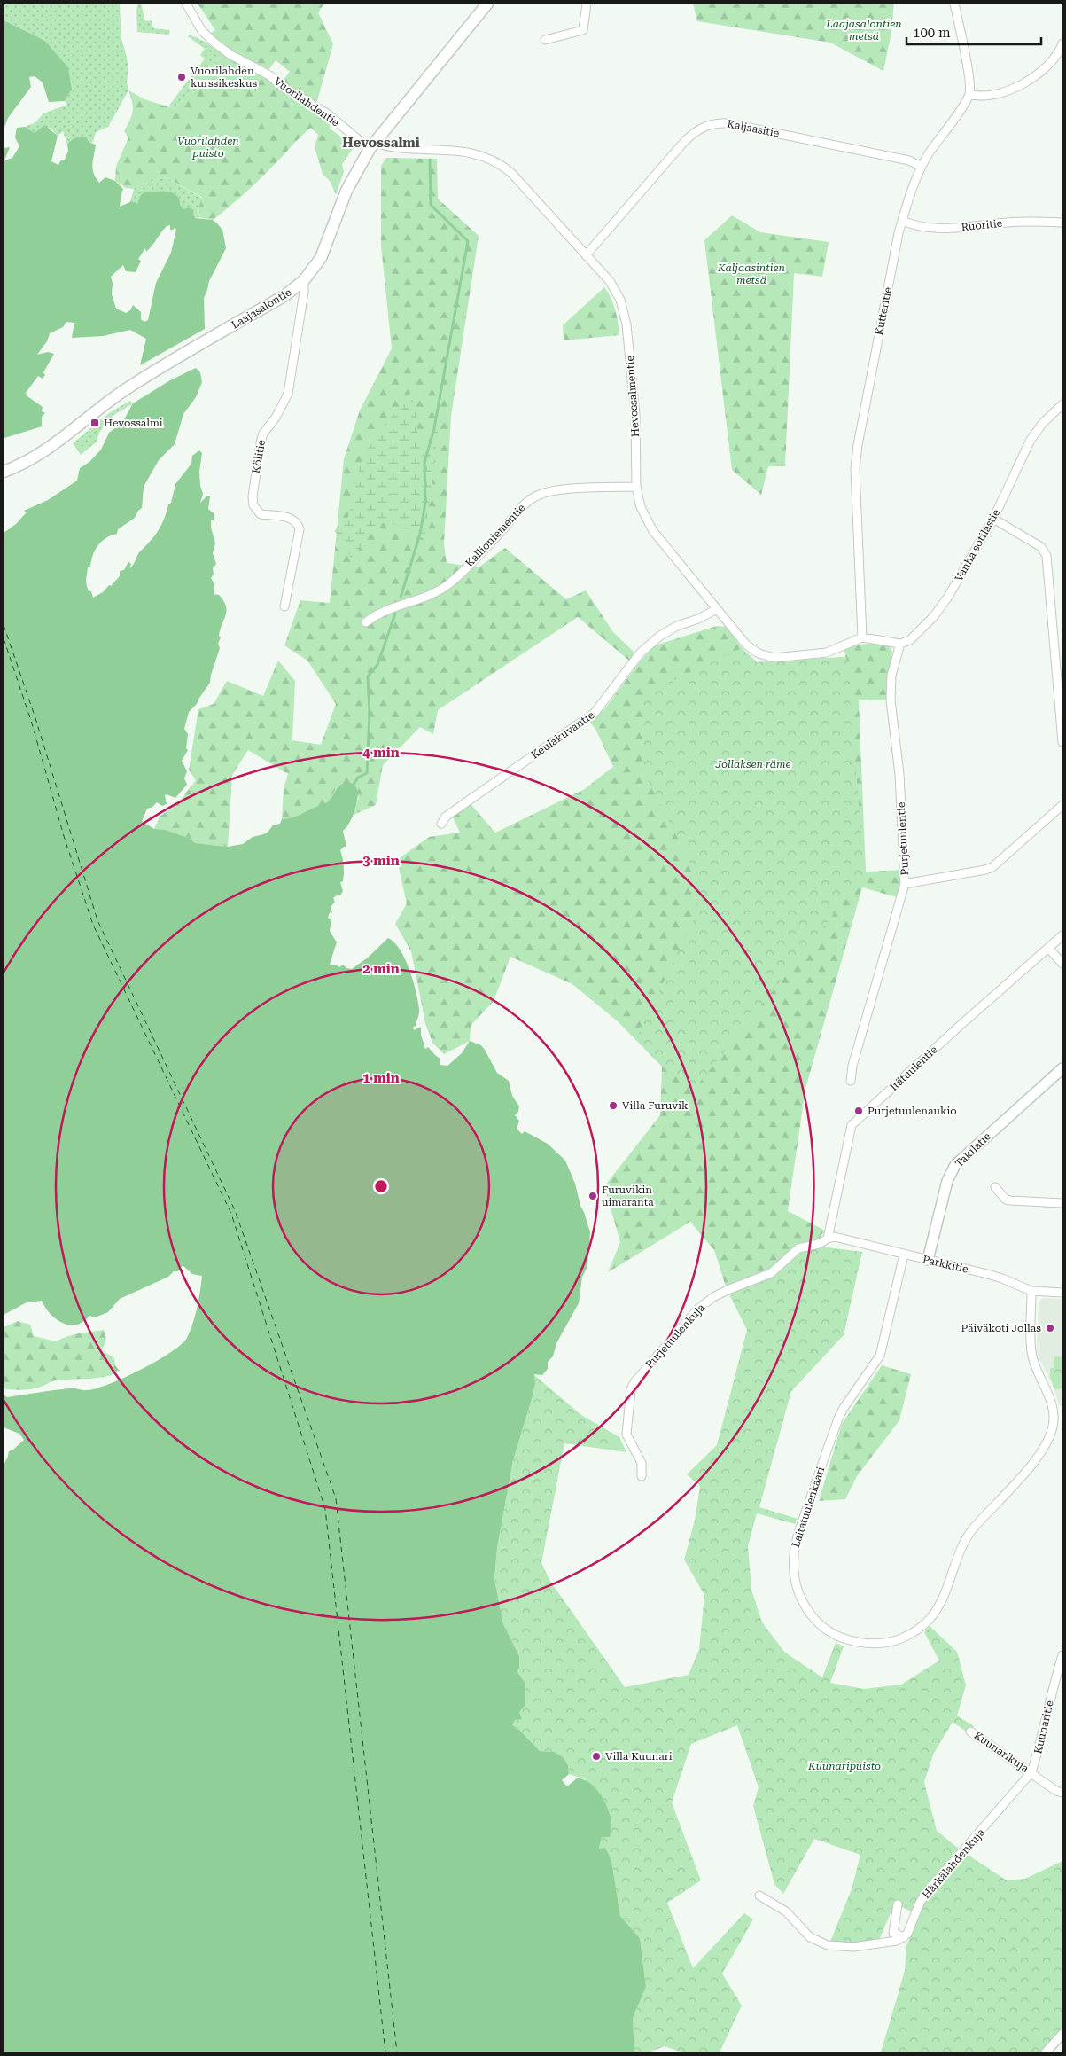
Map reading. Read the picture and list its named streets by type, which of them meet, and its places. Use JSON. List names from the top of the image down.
{
  "streets": {
    "main road": ["Laajasalontie"],
    "street": [
      "Vuorilahdentie",
      "Kaljaasitie",
      "Ruoritie",
      "Kutteritie",
      "Hevossalmentie",
      "Kölitie",
      "Kallioniementie",
      "Vanha sotilastie",
      "Keulakuvantie",
      "Purjetuulentie",
      "Itätuulentie",
      "Takilatie",
      "Parkkitie",
      "Purjetuulenkuja",
      "Laitatuulenkaari",
      "Kuunaritie",
      "Kuunarikuja",
      "Härkälahdenkuja"
    ]
  },
  "crossings": [
    ["Vuorilahdentie", "Laajasalontie"],
    ["Vuorilahdentie", "Hevossalmentie"],
    ["Kaljaasitie", "Kutteritie"],
    ["Kaljaasitie", "Hevossalmentie"],
    ["Ruoritie", "Kutteritie"],
    ["Laajasalontie", "Hevossalmentie"],
    ["Laajasalontie", "Kölitie"],
    ["Kutteritie", "Hevossalmentie"],
    ["Hevossalmentie", "Kallioniementie"],
    ["Hevossalmentie", "Keulakuvantie"],
    ["Vanha sotilastie", "Purjetuulentie"],
    ["Itätuulentie", "Parkkitie"],
    ["Itätuulentie", "Purjetuulenkuja"],
    ["Takilatie", "Parkkitie"],
    ["Parkkitie", "Purjetuulenkuja"],
    ["Parkkitie", "Laitatuulenkaari"],
    ["Kuunaritie", "Kuunarikuja"],
    ["Kuunaritie", "Härkälahdenkuja"],
    ["Kuunarikuja", "Härkälahdenkuja"]
  ],
  "districts": ["Hevossalmi"],
  "parks": [
    "Laajasalontien metsä",
    "Vuorilahden puisto",
    "Kaljaasintien metsä",
    "Jollaksen räme",
    "Kuunaripuisto"
  ],
  "places": {
    "other": [
      "Vuorilahden kurssikeskus",
      "Villa Furuvik",
      "Purjetuulenaukio",
      "Furuvikin uimaranta",
      "Päiväkoti Jollas",
      "Villa Kuunari"
    ],
    "transit": ["Hevossalmi"]
  },
  "scale_bar": "100 m",
  "rings": [
    "4 min",
    "3 min",
    "2 min",
    "1 min"
  ]
}
